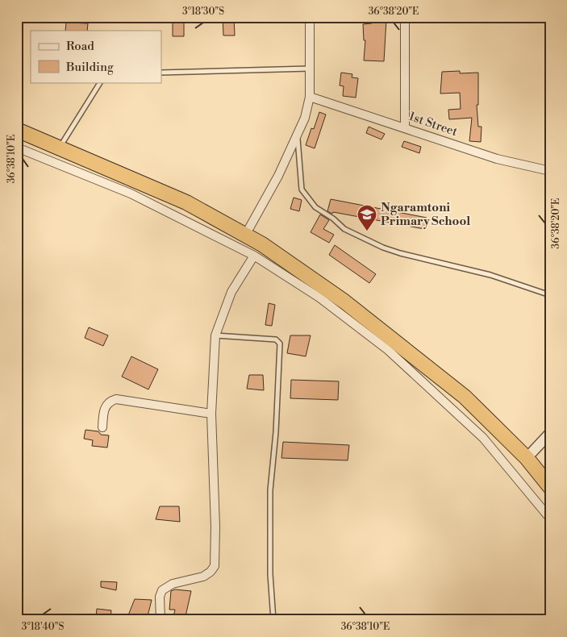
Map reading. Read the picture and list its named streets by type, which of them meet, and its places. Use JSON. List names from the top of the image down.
{
  "streets": {
    "street": ["1st Street"]
  },
  "places": {
    "school or university": ["Ngaramtoni Primary School"]
  },
  "legend": ["Road", "Building"],
  "coordinates": [
    "3°18'30\"S",
    "36°38'20\"E",
    "36°38'10\"E",
    "3°18'40\"S"
  ]
}
